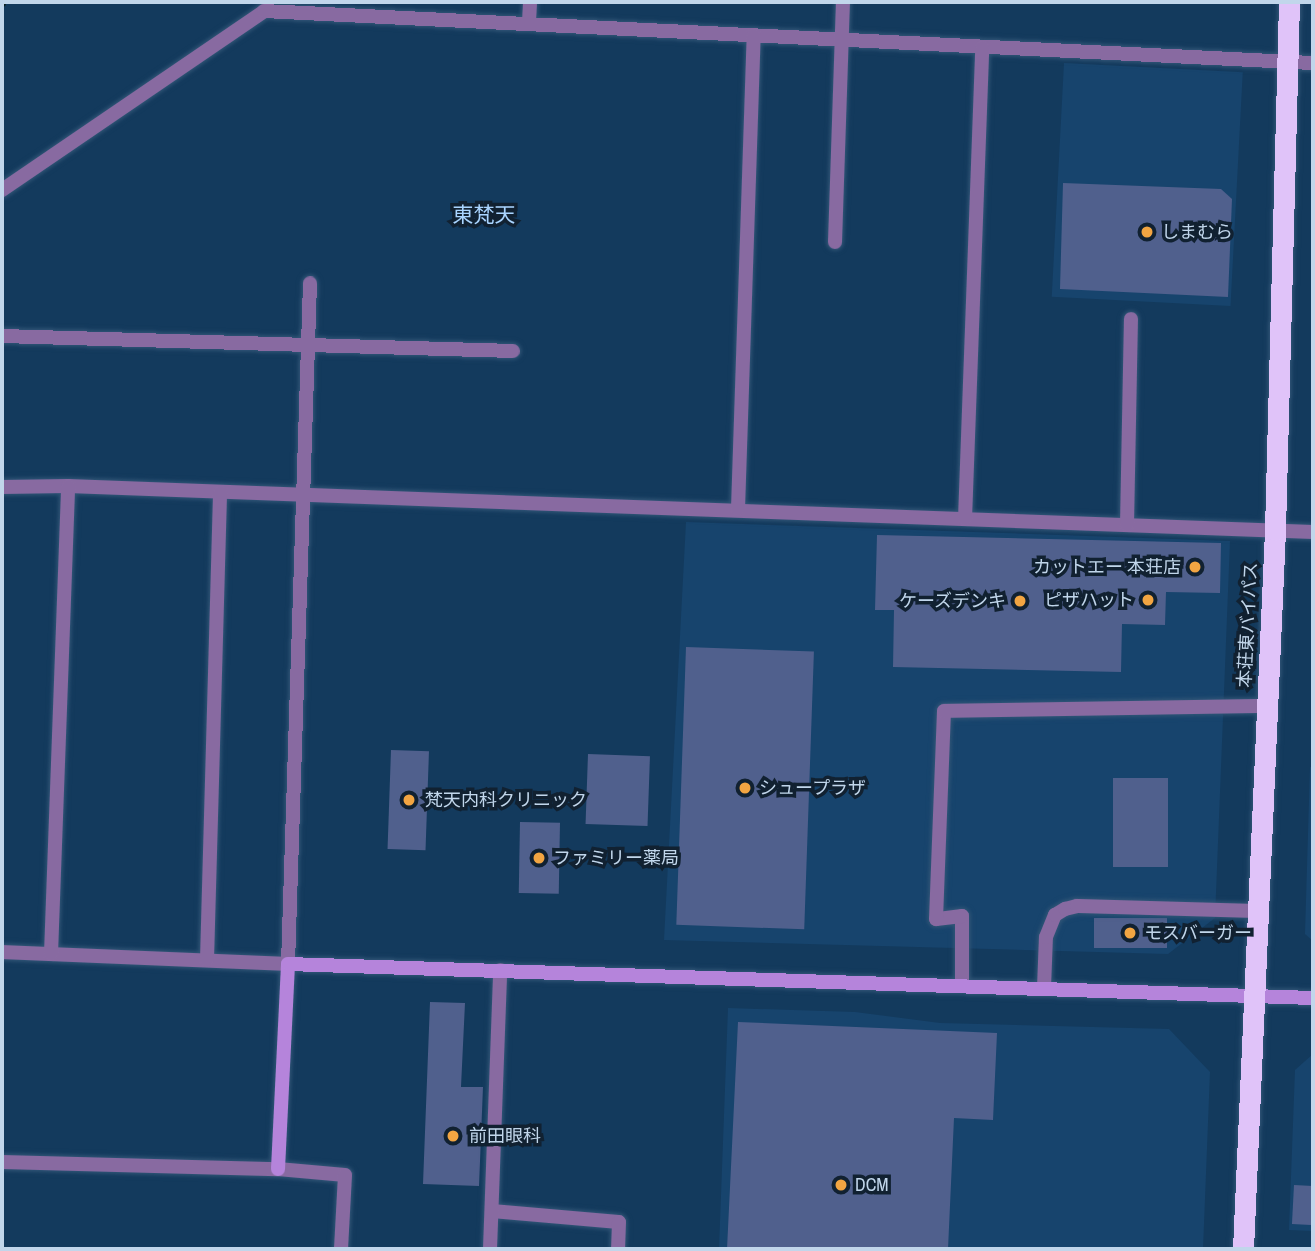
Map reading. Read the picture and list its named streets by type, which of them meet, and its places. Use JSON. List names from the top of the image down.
{
  "streets": {
    "highway": ["本荘東バイパス"]
  },
  "districts": ["東梵天"],
  "places": [
    "しまむら",
    "カットエー 本荘店",
    "ピザハット",
    "ケーズデンキ",
    "シュープラザ",
    "梵天内科クリニック",
    "ファミリー薬局",
    "モスバーガー",
    "前田眼科",
    "DCM"
  ]
}
